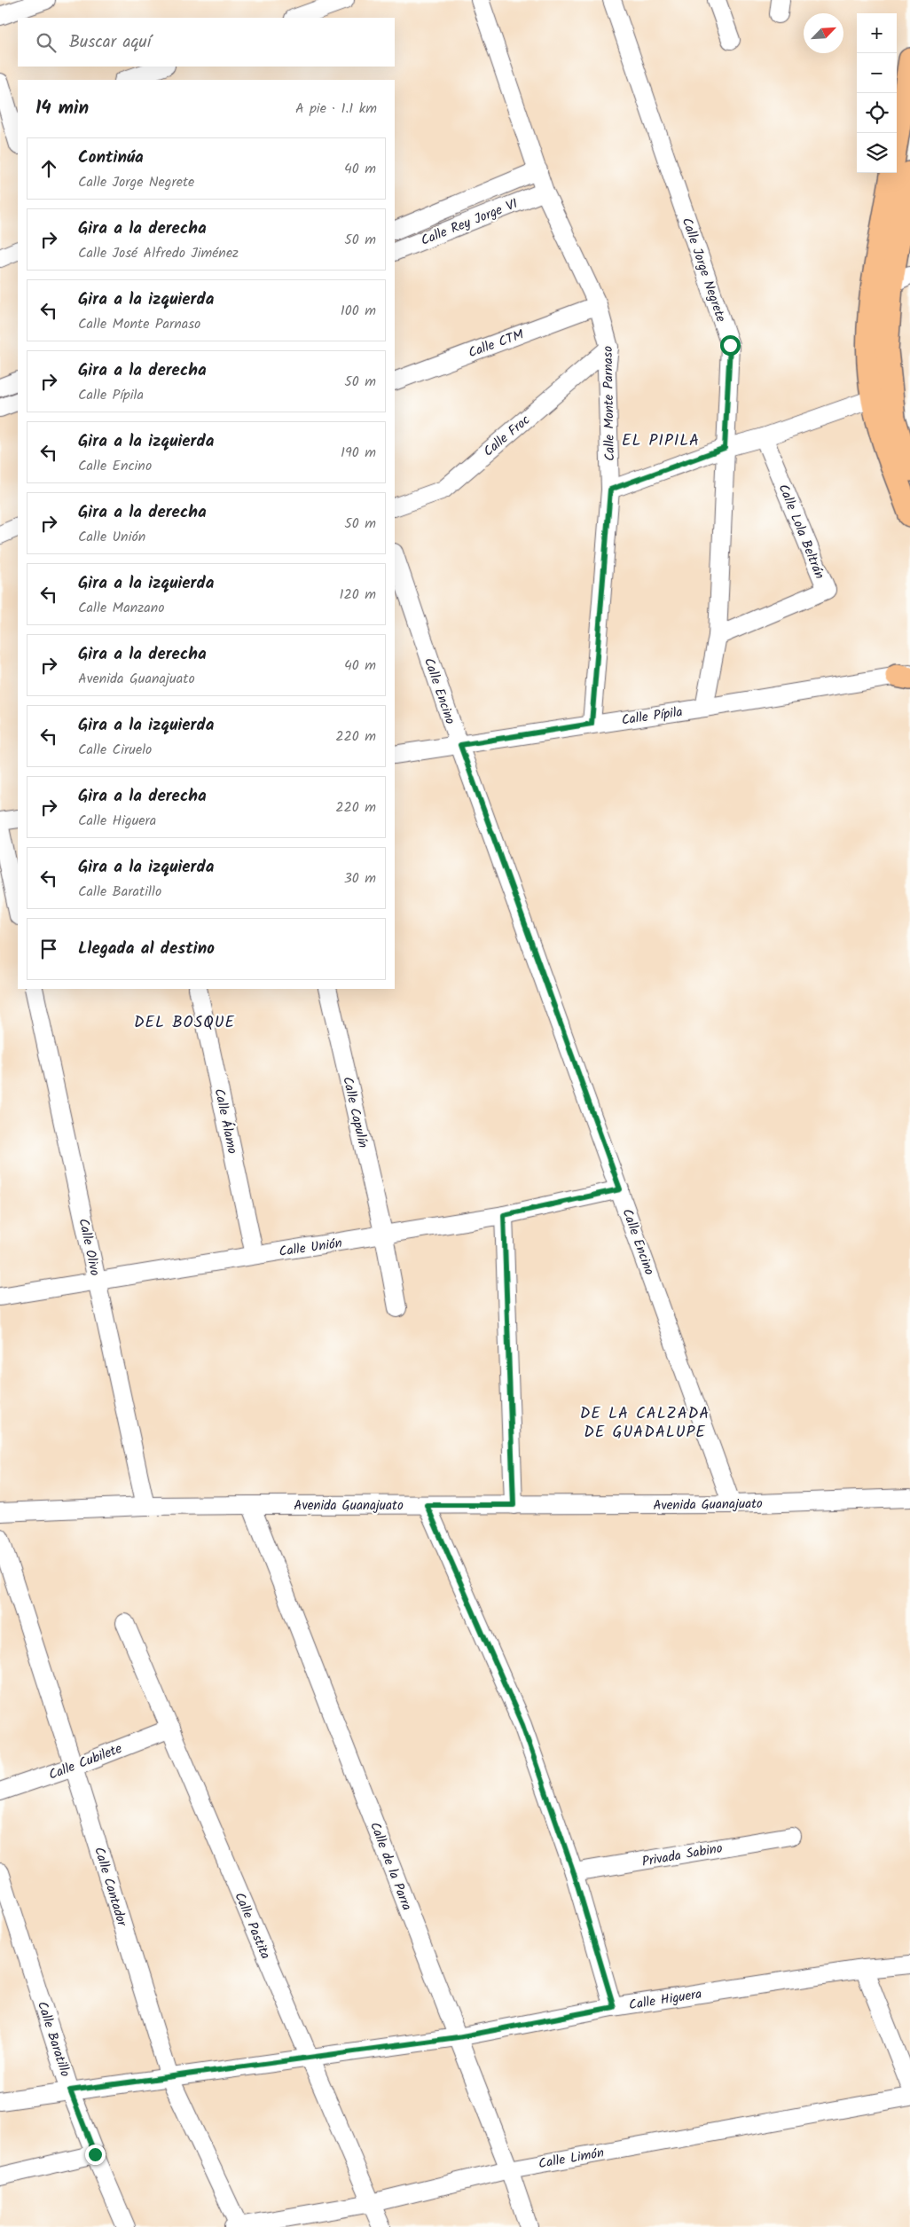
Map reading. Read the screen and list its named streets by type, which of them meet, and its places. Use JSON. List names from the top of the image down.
{
  "streets": {
    "street": [
      "Calle Rey Jorge VI",
      "Calle Jorge Negrete",
      "Calle CTM",
      "Calle Monte Parnaso",
      "Calle Froc",
      "Calle Lola Beltrán",
      "Calle Encino",
      "Calle Pípila",
      "Calle Capulín",
      "Calle Álamo",
      "Calle Olivo",
      "Calle Unión",
      "Avenida Guanajuato",
      "Calle Cubilete",
      "Privada Sabino",
      "Calle de la Parra",
      "Calle Cantador",
      "Calle Pastita",
      "Calle Higuera",
      "Calle Baratillo",
      "Calle Limón"
    ]
  },
  "crossings": [
    ["Calle Rey Jorge VI", "Calle Monte Parnaso"],
    ["Calle Jorge Negrete", "Calle Lola Beltrán"],
    ["Calle Jorge Negrete", "Calle Pípila"],
    ["Calle CTM", "Calle Monte Parnaso"],
    ["Calle Monte Parnaso", "Calle Froc"],
    ["Calle Monte Parnaso", "Calle Pípila"],
    ["Calle Encino", "Calle Pípila"],
    ["Calle Encino", "Calle Unión"],
    ["Calle Encino", "Avenida Guanajuato"],
    ["Calle Capulín", "Calle Unión"],
    ["Calle Álamo", "Calle Unión"],
    ["Calle Olivo", "Calle Unión"],
    ["Calle Olivo", "Avenida Guanajuato"],
    ["Avenida Guanajuato", "Calle de la Parra"],
    ["Calle Cubilete", "Calle Cantador"],
    ["Calle Cubilete", "Calle Pastita"],
    ["Calle de la Parra", "Calle Higuera"],
    ["Calle de la Parra", "Calle Limón"],
    ["Calle Cantador", "Calle Higuera"],
    ["Calle Cantador", "Calle Limón"],
    ["Calle Pastita", "Calle Higuera"],
    ["Calle Pastita", "Calle Limón"],
    ["Calle Higuera", "Calle Baratillo"]
  ],
  "districts": ["EL PIPILA", "DEL BOSQUE", "DE LA CALZADA DE GUADALUPE"],
  "north": "top right",
  "page": {
    "map_buttons": ["+", "−"],
    "search": "Buscar aquí",
    "heading": ["14 min", "A pie · 1.1 km"],
    "list": [
      ["Continúa", "Calle Jorge Negrete", "40 m"],
      ["Gira a la derecha", "Calle José Alfredo Jiménez", "50 m"],
      ["Gira a la izquierda", "Calle Monte Parnaso", "100 m"],
      ["Gira a la derecha", "Calle Pípila", "50 m"],
      ["Gira a la izquierda", "Calle Encino", "190 m"],
      ["Gira a la derecha", "Calle Unión", "50 m"],
      ["Gira a la izquierda", "Calle Manzano", "120 m"],
      ["Gira a la derecha", "Avenida Guanajuato", "40 m"],
      ["Gira a la izquierda", "Calle Ciruelo", "220 m"],
      ["Gira a la derecha", "Calle Higuera", "220 m"],
      ["Gira a la izquierda", "Calle Baratillo", "30 m"],
      "Llegada al destino"
    ]
  }
}
